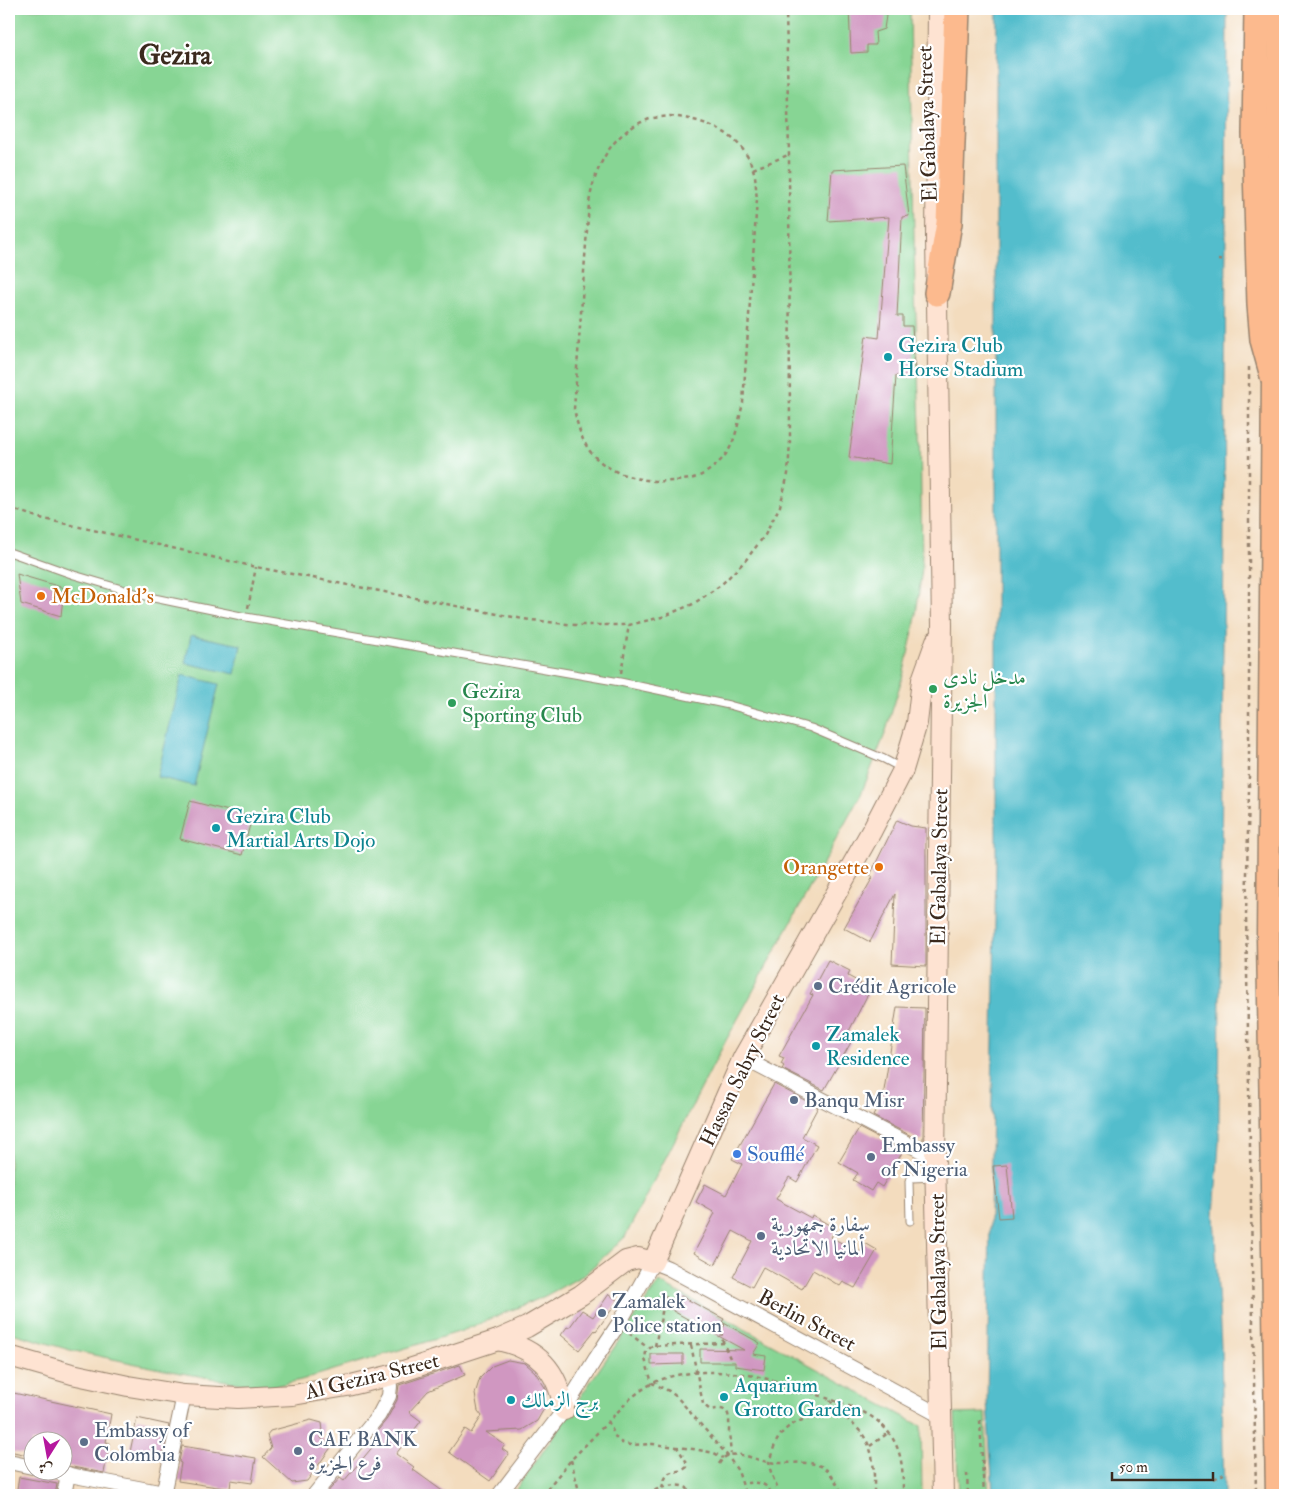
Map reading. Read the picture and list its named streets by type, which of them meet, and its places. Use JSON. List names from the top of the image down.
{
  "streets": {
    "street": [
      "El Gabalaya Street",
      "Hassan Sabry Street",
      "Berlin Street",
      "Al Gezira Street"
    ]
  },
  "crossings": [
    ["El Gabalaya Street", "Hassan Sabry Street"],
    ["El Gabalaya Street", "Berlin Street"],
    ["Hassan Sabry Street", "Berlin Street"],
    ["Hassan Sabry Street", "Al Gezira Street"],
    ["Berlin Street", "Al Gezira Street"]
  ],
  "districts": ["Gezira"],
  "places": [
    "Gezira Club Horse Stadium",
    "McDonald's",
    "مدخل نادى الجزيرة",
    "Gezira Sporting Club",
    "Gezira Club Martial Arts Dojo",
    "Orangette",
    "Crédit Agricole",
    "Zamalek Residence",
    "Banqu Misr",
    "Soufflé",
    "Embassy of Nigeria",
    "سفارة جمهورية ألمانيا الاتحادية",
    "Zamalek Police station",
    "Aquarium Grotto Garden",
    "برج الزمالك",
    "Embassy of Colombia",
    "CAE BANK فرع الجزيرة"
  ],
  "scale_bar": "50 m",
  "north": "bottom"
}
